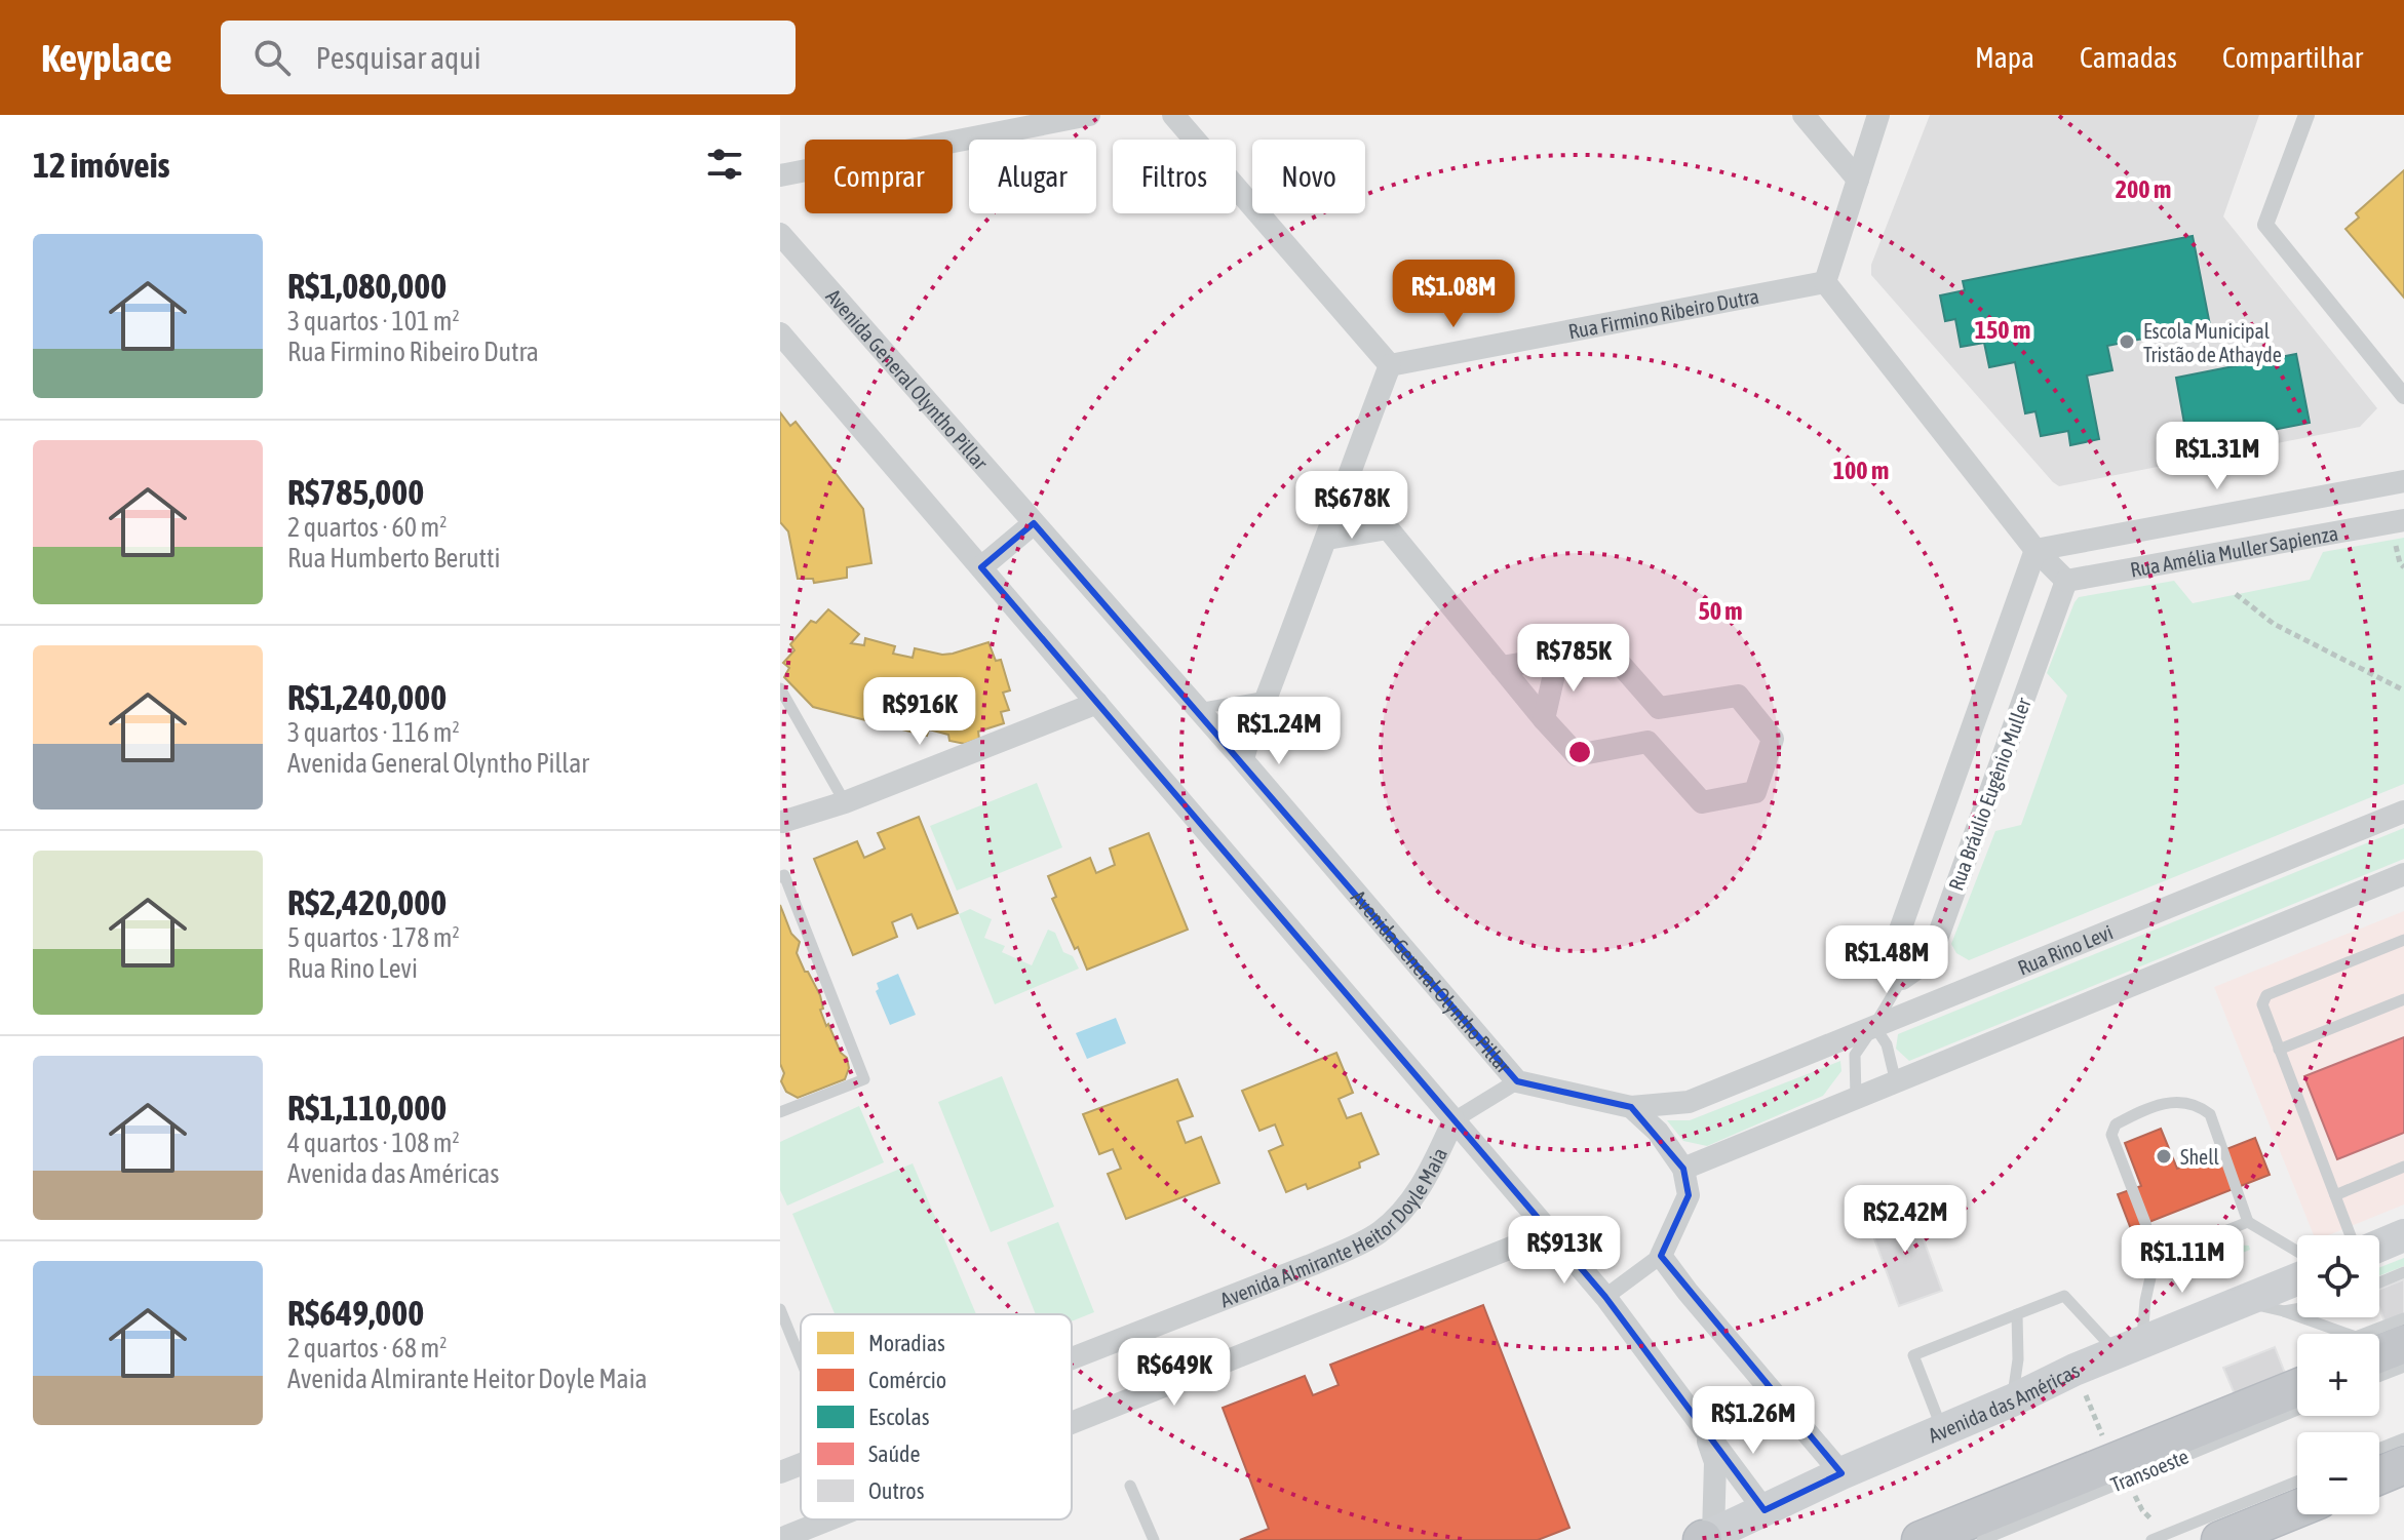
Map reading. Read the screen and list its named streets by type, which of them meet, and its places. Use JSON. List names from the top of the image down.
{
  "streets": {
    "main road": ["Avenida das Américas"],
    "street": [
      "Rua Firmino Ribeiro Dutra",
      "Avenida General Olyntho Pillar",
      "Rua Amélia Muller Sapienza",
      "Rua Bráulio Eugênio Muller",
      "Rua Rino Levi",
      "Avenida Almirante Heitor Doyle Maia"
    ],
    "lane": ["Transoeste"]
  },
  "crossings": [
    ["Avenida General Olyntho Pillar", "Rua Rino Levi"],
    ["Rua Amélia Muller Sapienza", "Rua Bráulio Eugênio Muller"]
  ],
  "places": ["Escola Municipal Tristão de Athayde", "Shell"],
  "legend": [
    "Moradias",
    "Comércio",
    "Escolas",
    "Saúde",
    "Outros"
  ],
  "page": {
    "header": "Keyplace",
    "search": "Pesquisar aqui",
    "nav": ["Mapa", "Camadas", "Compartilhar"],
    "heading": "12 imóveis",
    "chip": [
      "Comprar",
      "Alugar",
      "Filtros",
      "Novo"
    ],
    "list": [
      {
        "name": "R$1,080,000",
        "note": "3 quartos · 101 m² · Rua Firmino Ribeiro Dutra"
      },
      {
        "name": "R$785,000",
        "note": "2 quartos · 60 m² · Rua Humberto Berutti"
      },
      {
        "name": "R$1,240,000",
        "note": "3 quartos · 116 m² · Avenida General Olyntho Pillar"
      },
      {
        "name": "R$2,420,000",
        "note": "5 quartos · 178 m² · Rua Rino Levi"
      },
      {
        "name": "R$1,110,000",
        "note": "4 quartos · 108 m² · Avenida das Américas"
      },
      {
        "name": "R$649,000",
        "note": "2 quartos · 68 m² · Avenida Almirante Heitor Doyle Maia"
      }
    ],
    "price": [
      "R$1.08M",
      "R$1.31M",
      "R$678K",
      "R$785K",
      "R$916K",
      "R$1.24M",
      "R$1.48M",
      "R$2.42M",
      "R$913K",
      "R$1.11M",
      "R$649K",
      "R$1.26M"
    ],
    "map_buttons": ["+", "−"]
  },
  "rings": [
    "200 m",
    "150 m",
    "100 m",
    "50 m"
  ]
}
